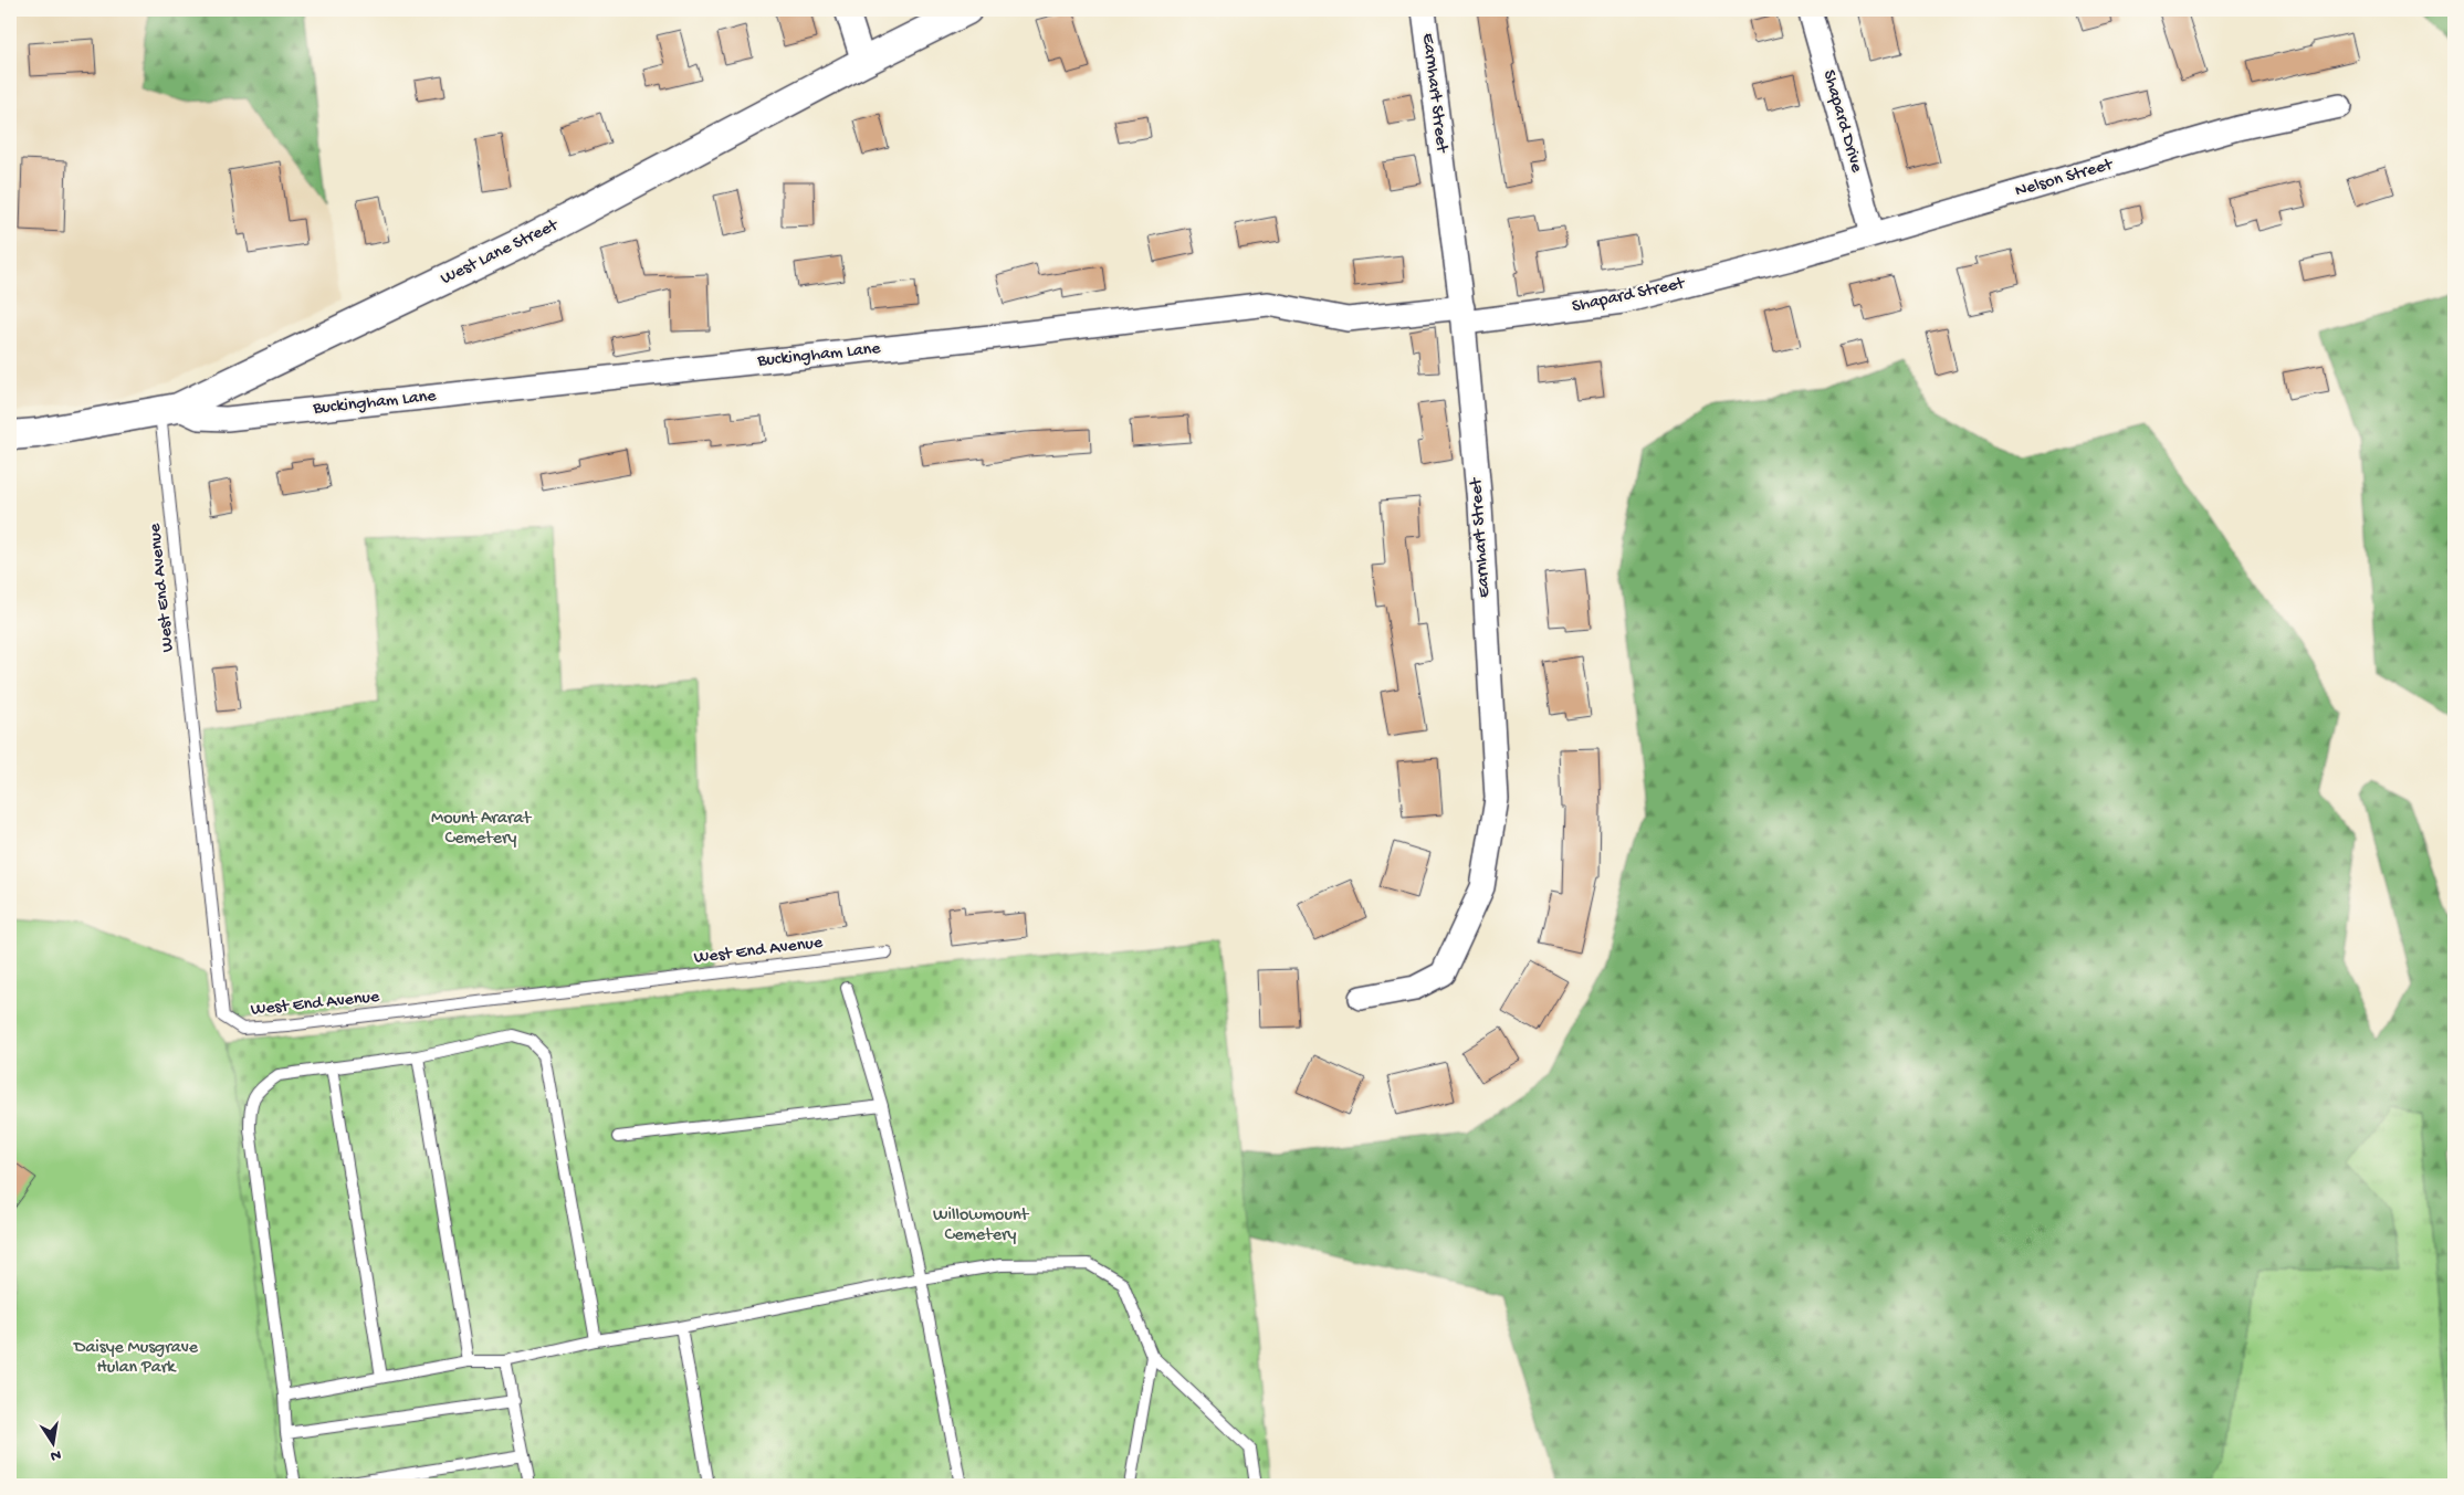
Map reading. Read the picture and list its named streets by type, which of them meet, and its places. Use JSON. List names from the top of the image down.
{
  "streets": {
    "street": [
      "Earnhart Street",
      "Shapard Drive",
      "Nelson Street",
      "West Lane Street",
      "Shapard Street",
      "Buckingham Lane"
    ],
    "lane": ["West End Avenue"]
  },
  "crossings": [
    ["Earnhart Street", "Shapard Street"],
    ["Earnhart Street", "Buckingham Lane"],
    ["Shapard Drive", "Nelson Street"],
    ["Nelson Street", "Shapard Street"],
    ["West Lane Street", "Buckingham Lane"],
    ["West Lane Street", "West End Avenue"],
    ["Shapard Street", "Buckingham Lane"],
    ["Buckingham Lane", "West End Avenue"]
  ],
  "parks": ["Mount Ararat Cemetery", "Willowmount Cemetery", "Daisye Musgrave Hulan Park"],
  "north": "bottom"
}
